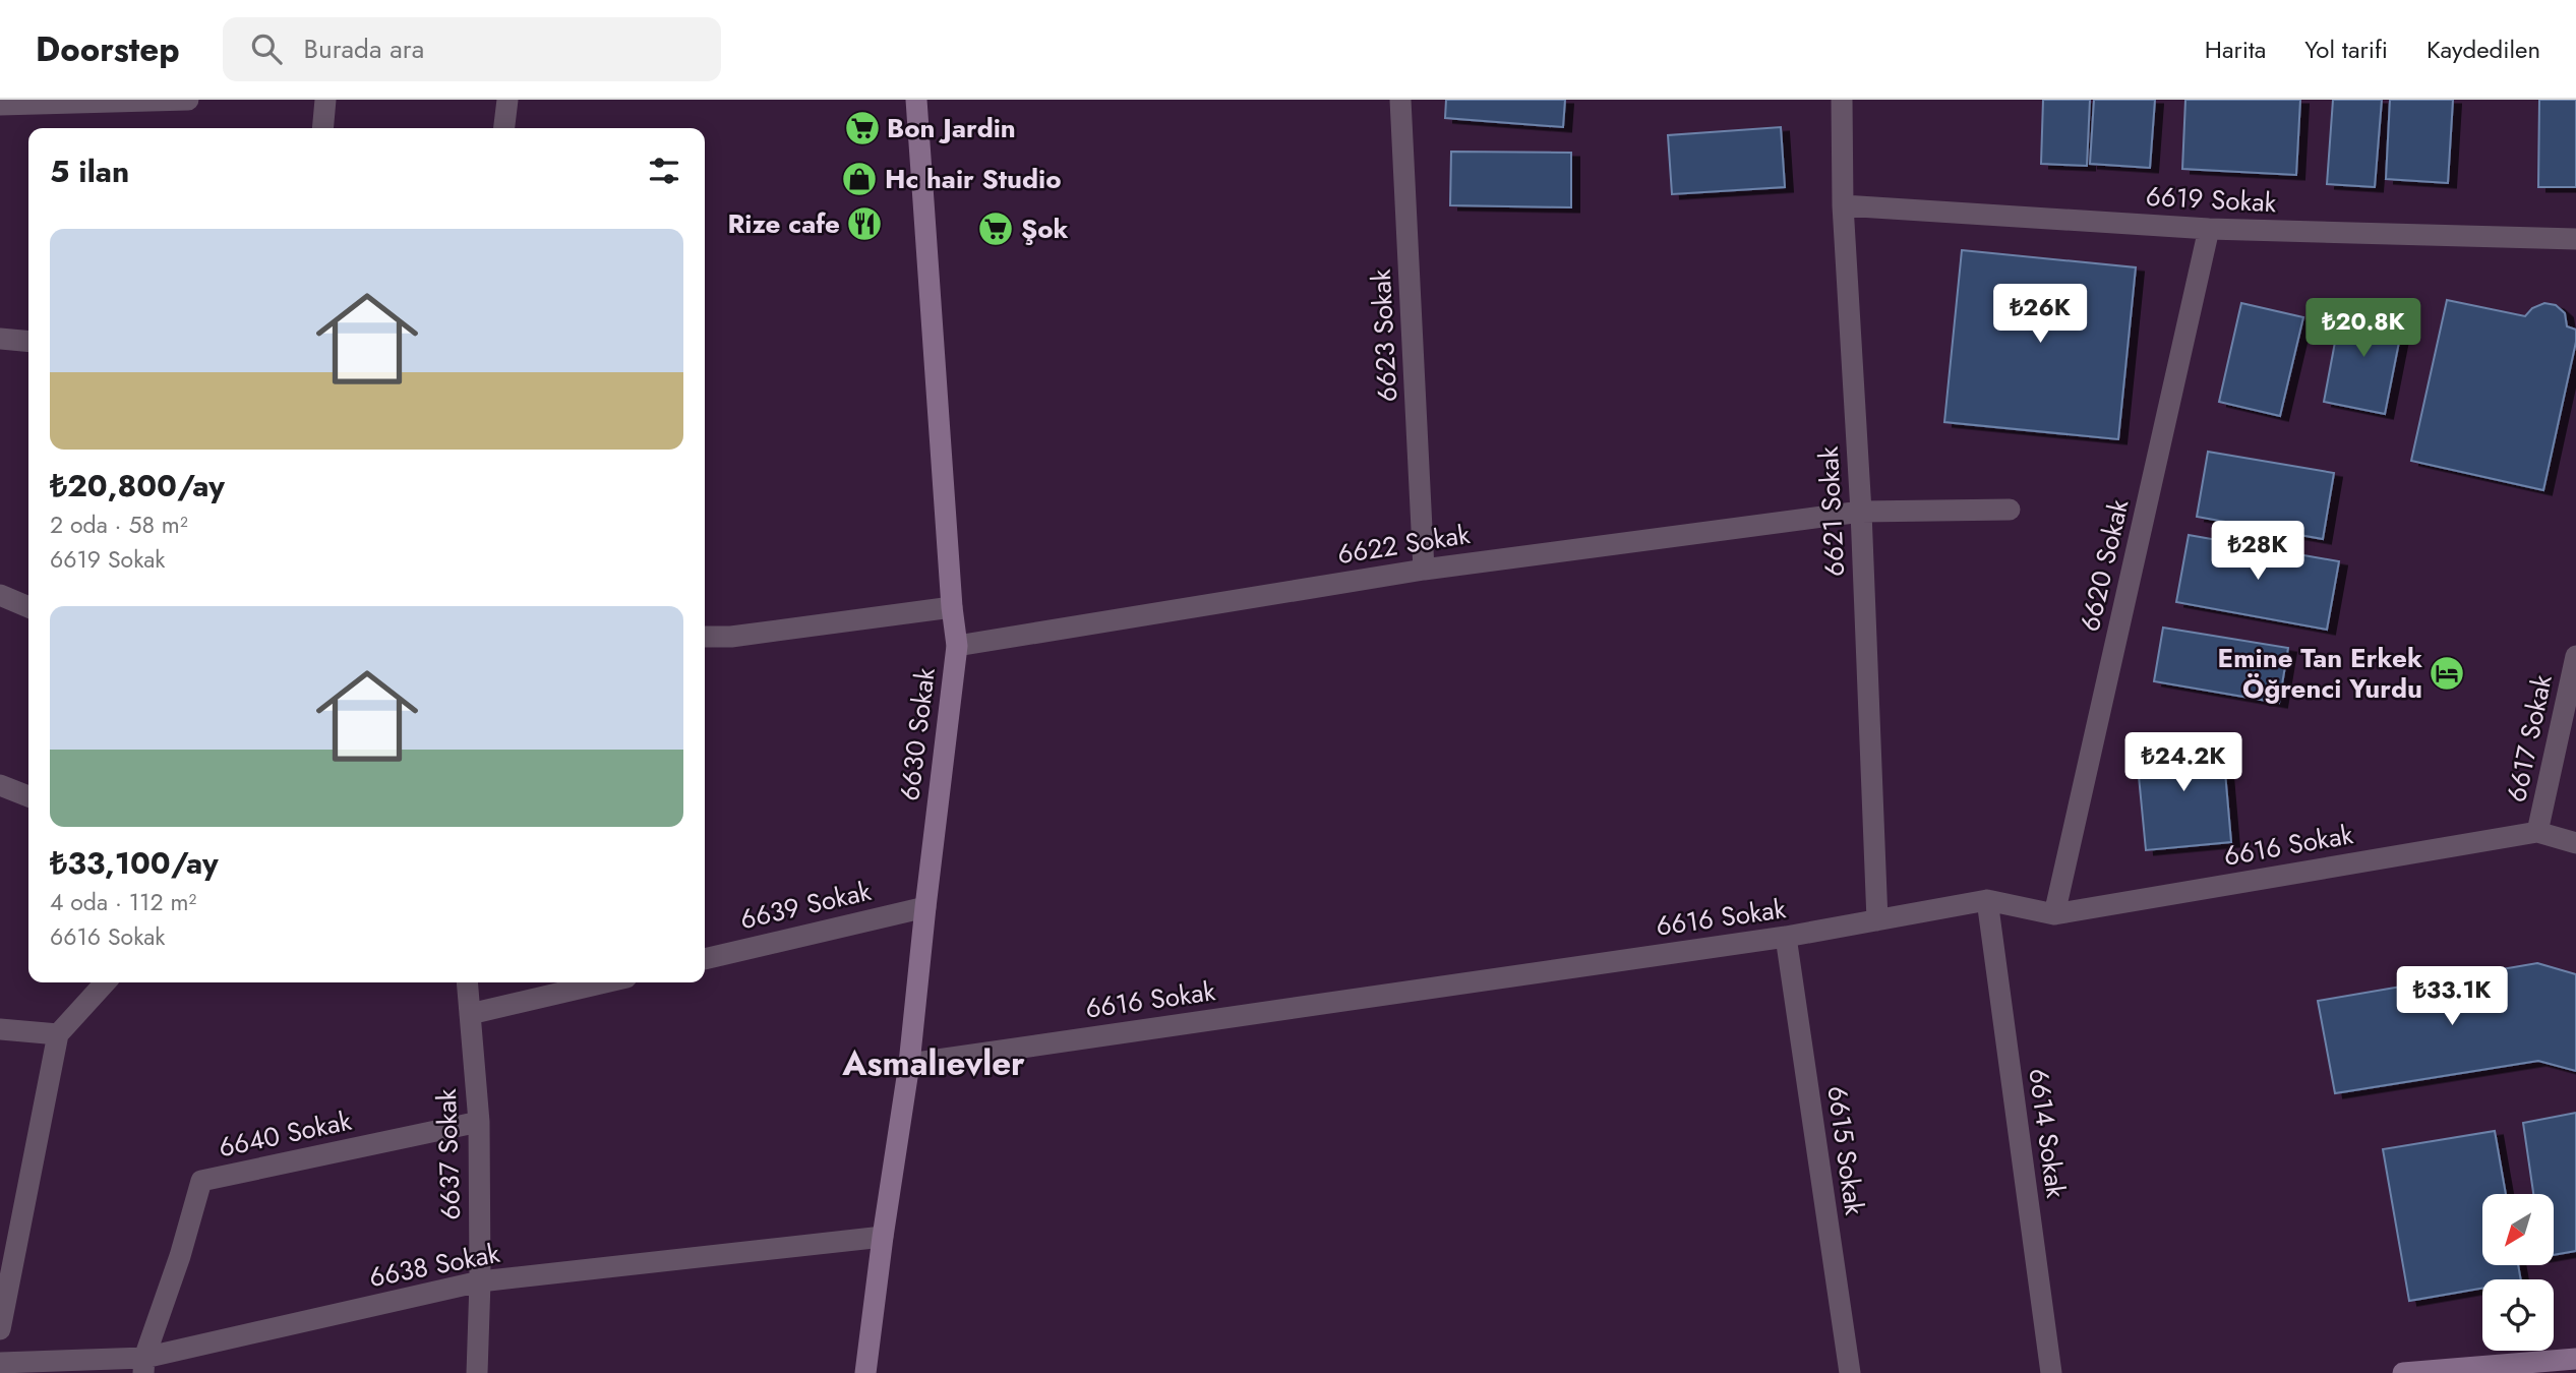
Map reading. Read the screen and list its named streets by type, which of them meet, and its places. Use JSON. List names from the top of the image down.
{
  "streets": {
    "street": [
      "6619 Sokak",
      "6623 Sokak",
      "6621 Sokak",
      "6622 Sokak",
      "6620 Sokak",
      "6630 Sokak",
      "6617 Sokak",
      "6616 Sokak",
      "6639 Sokak",
      "6614 Sokak",
      "6640 Sokak",
      "6615 Sokak",
      "6637 Sokak",
      "6638 Sokak"
    ]
  },
  "crossings": [
    ["6619 Sokak", "6621 Sokak"],
    ["6619 Sokak", "6620 Sokak"],
    ["6623 Sokak", "6622 Sokak"],
    ["6621 Sokak", "6622 Sokak"],
    ["6621 Sokak", "6616 Sokak"],
    ["6622 Sokak", "6630 Sokak"],
    ["6620 Sokak", "6616 Sokak"],
    ["6630 Sokak", "6616 Sokak"],
    ["6630 Sokak", "6639 Sokak"],
    ["6630 Sokak", "6638 Sokak"],
    ["6617 Sokak", "6616 Sokak"],
    ["6616 Sokak", "6614 Sokak"],
    ["6616 Sokak", "6615 Sokak"],
    ["6640 Sokak", "6637 Sokak"],
    ["6640 Sokak", "6638 Sokak"],
    ["6637 Sokak", "6638 Sokak"]
  ],
  "districts": ["Asmalıevler"],
  "places": {
    "supermarket": ["Bon Jardin", "Şok"],
    "shop": ["Hc hair Studio"],
    "restaurant": ["Rize cafe"],
    "hotel": ["Emine Tan Erkek Öğrenci Yurdu"]
  },
  "north": "bottom left",
  "page": {
    "header": "Doorstep",
    "search": "Burada ara",
    "nav": ["Harita", "Yol tarifi", "Kaydedilen"],
    "heading": "5 ilan",
    "list": [
      {
        "name": "₺20,800/ay",
        "note": "2 oda · 58 m² · 6619 Sokak"
      },
      {
        "name": "₺33,100/ay",
        "note": "4 oda · 112 m² · 6616 Sokak"
      }
    ],
    "price": [
      "₺26K",
      "₺20.8K",
      "₺28K",
      "₺24.2K",
      "₺33.1K"
    ]
  }
}
